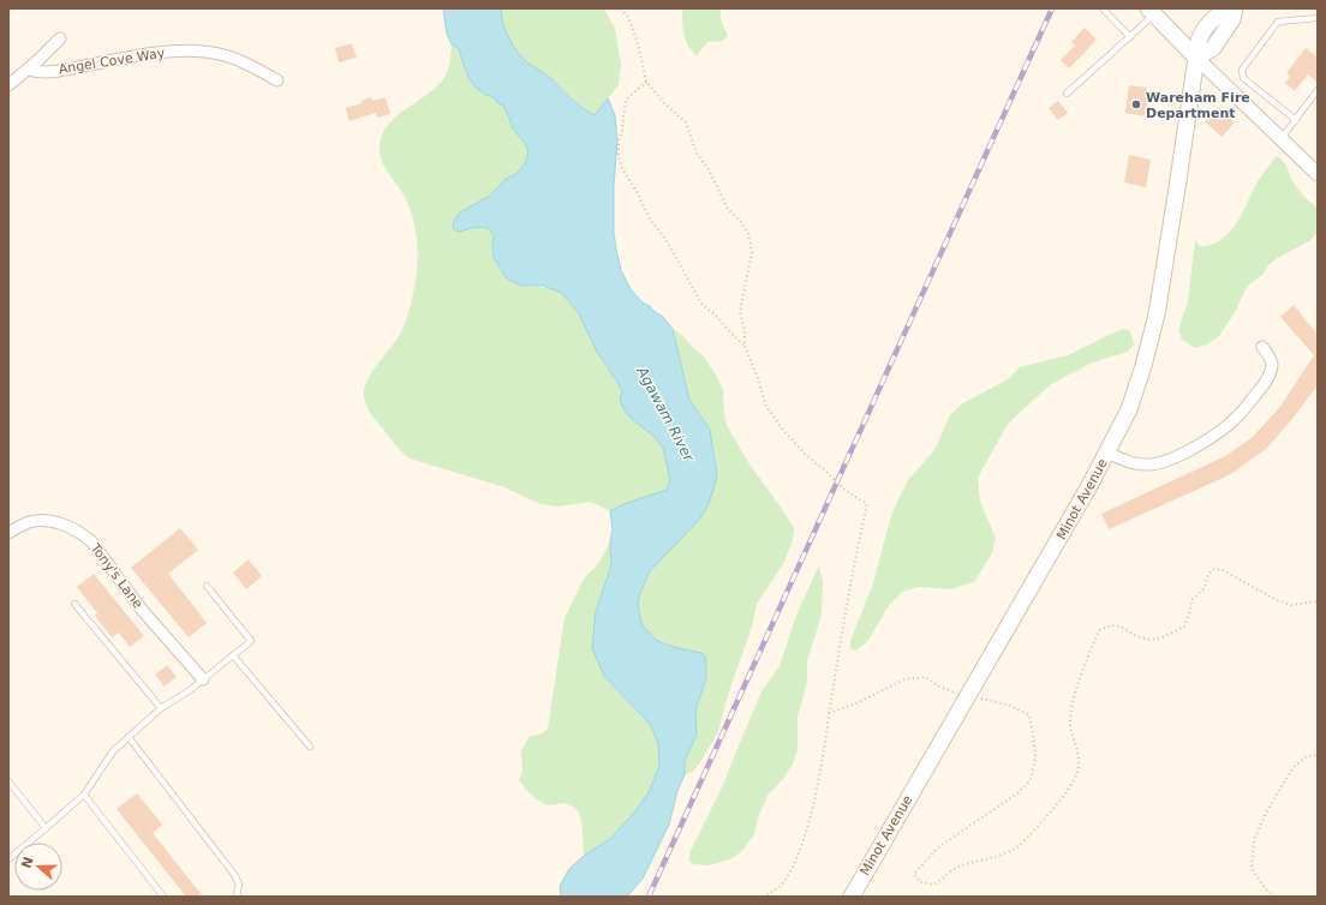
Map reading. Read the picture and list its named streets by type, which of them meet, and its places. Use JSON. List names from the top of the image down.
{
  "streets": {
    "main road": ["Minot Avenue"],
    "street": ["Angel Cove Way", "Tony's Lane"]
  },
  "water": ["Agawam River"],
  "places": ["Wareham Fire Department"],
  "north": "left"
}
